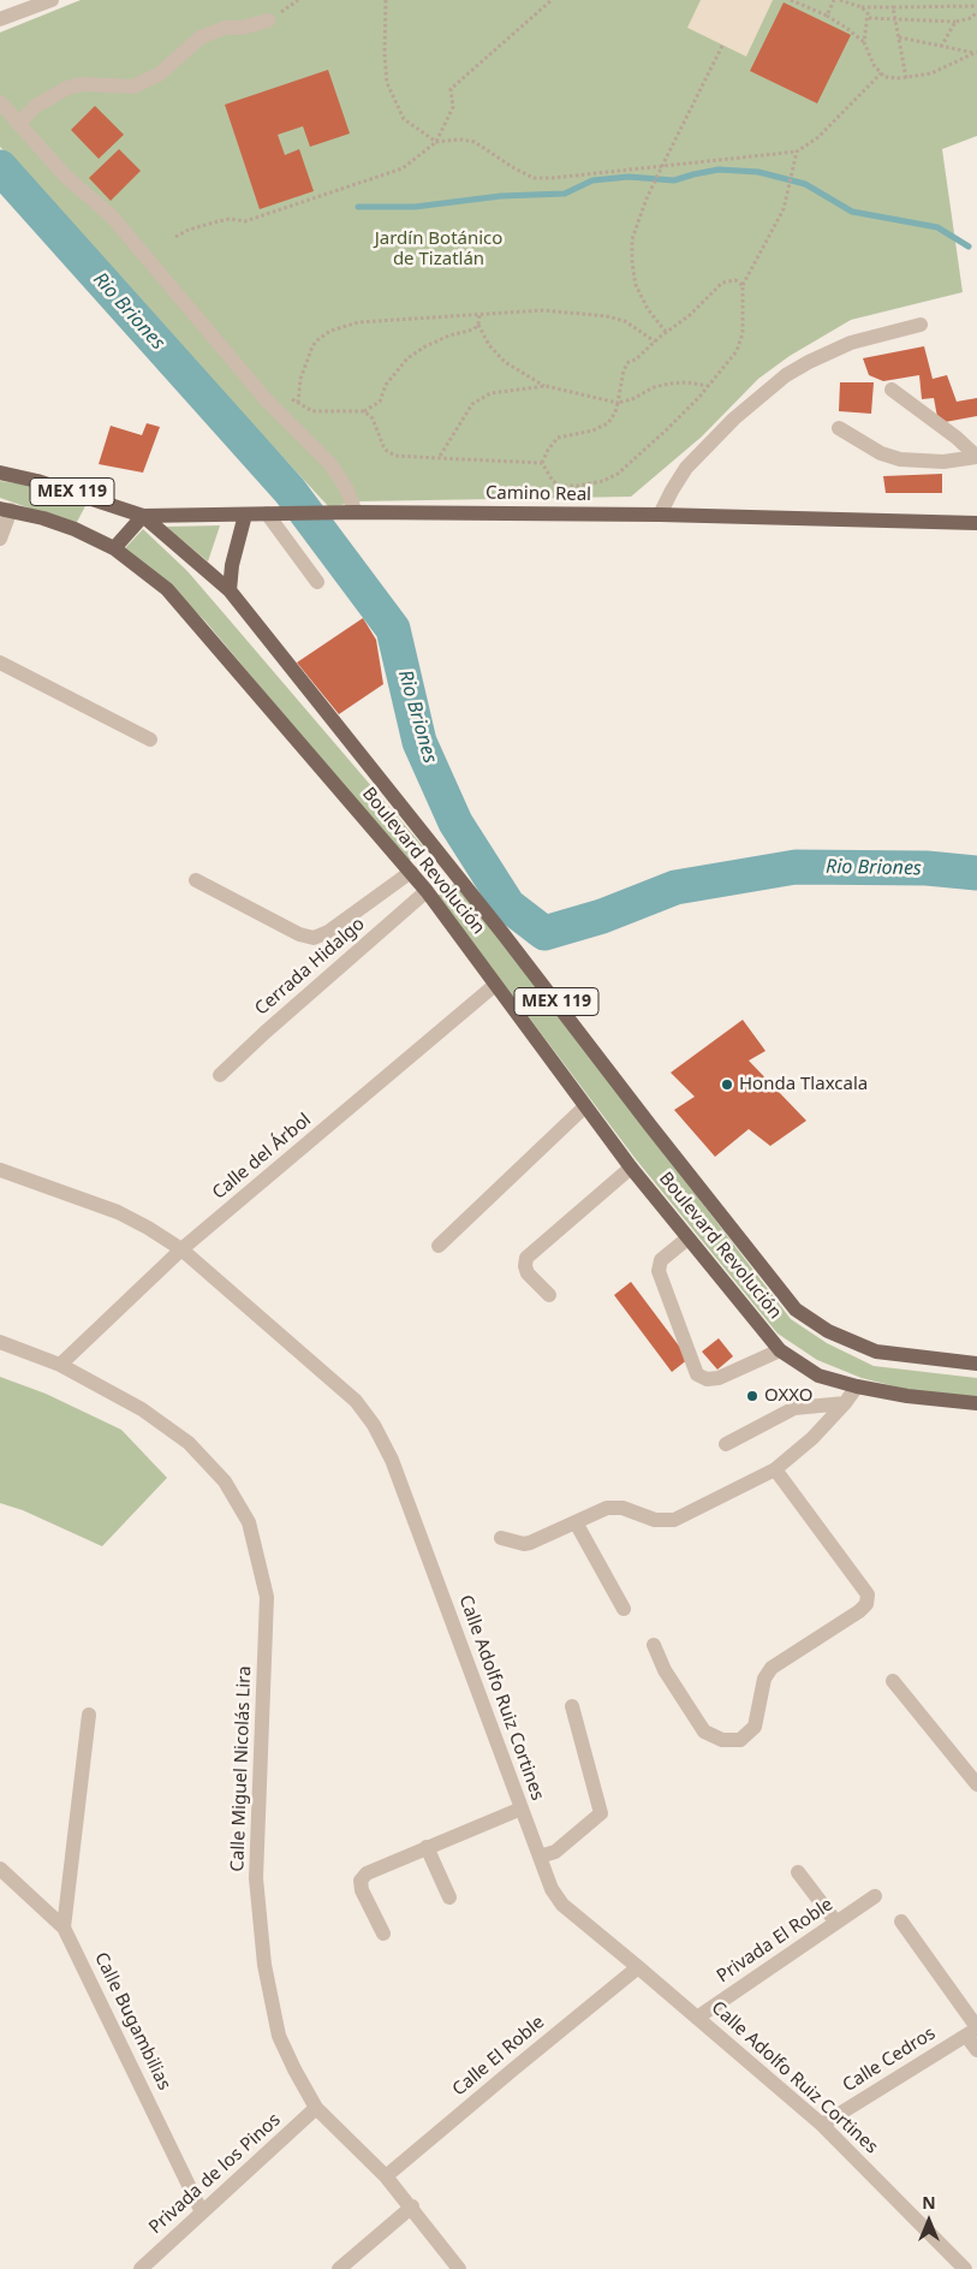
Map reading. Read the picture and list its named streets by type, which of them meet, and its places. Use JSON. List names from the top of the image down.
{
  "streets": {
    "main road": ["MEX 119", "Camino Real", "Boulevard Revolución"],
    "street": [
      "Cerrada Hidalgo",
      "Calle del Árbol",
      "Calle Adolfo Ruiz Cortines",
      "Calle Miguel Nicolás Lira",
      "Privada El Roble",
      "Calle Bugambilias",
      "Calle El Roble",
      "Calle Cedros",
      "Privada de los Pinos"
    ]
  },
  "crossings": [
    ["Camino Real", "Boulevard Revolución"],
    ["Boulevard Revolución", "Cerrada Hidalgo"],
    ["Boulevard Revolución", "Calle del Árbol"],
    ["Calle del Árbol", "Calle Adolfo Ruiz Cortines"],
    ["Calle del Árbol", "Calle Miguel Nicolás Lira"],
    ["Calle Adolfo Ruiz Cortines", "Privada El Roble"],
    ["Calle Adolfo Ruiz Cortines", "Calle El Roble"],
    ["Calle Adolfo Ruiz Cortines", "Calle Cedros"],
    ["Calle Miguel Nicolás Lira", "Calle El Roble"],
    ["Calle Miguel Nicolás Lira", "Privada de los Pinos"],
    ["Calle Bugambilias", "Privada de los Pinos"]
  ],
  "water": ["Rio Briones"],
  "parks": ["Jardín Botánico de Tizatlán"],
  "places": ["Honda Tlaxcala", "OXXO"],
  "north": "top"
}
